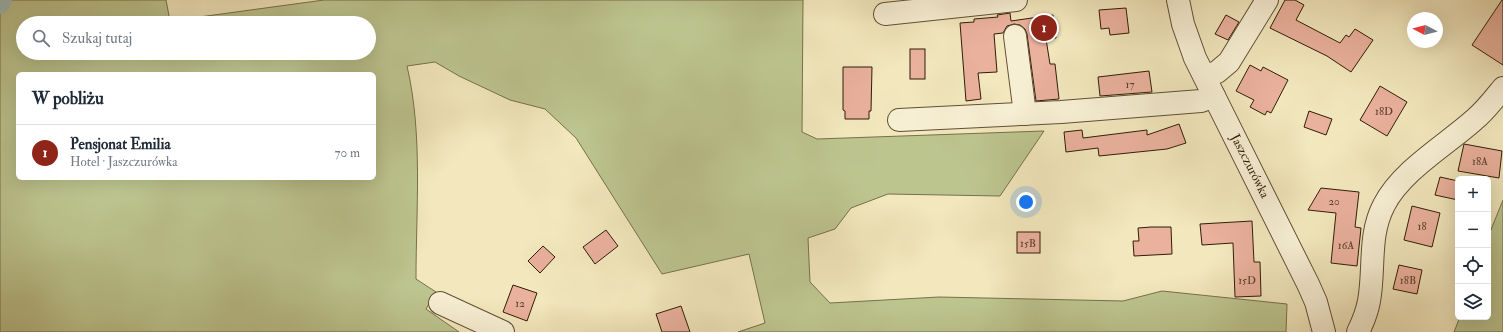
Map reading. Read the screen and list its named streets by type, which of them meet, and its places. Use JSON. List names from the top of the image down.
{
  "streets": {
    "street": ["Jaszczurówka"]
  },
  "house_numbers": [
    "17",
    "18D",
    "18A",
    "20",
    "18",
    "15B",
    "16A",
    "15D",
    "18B",
    "12"
  ],
  "north": "left",
  "page": {
    "pins": "1",
    "search": "Szukaj tutaj",
    "heading": "W pobliżu",
    "list": [
      {
        "mark": "1",
        "name": "Pensjonat Emilia",
        "note": "Hotel · Jaszczurówka",
        "value": "70 m"
      }
    ],
    "map_buttons": ["+", "−"]
  }
}
